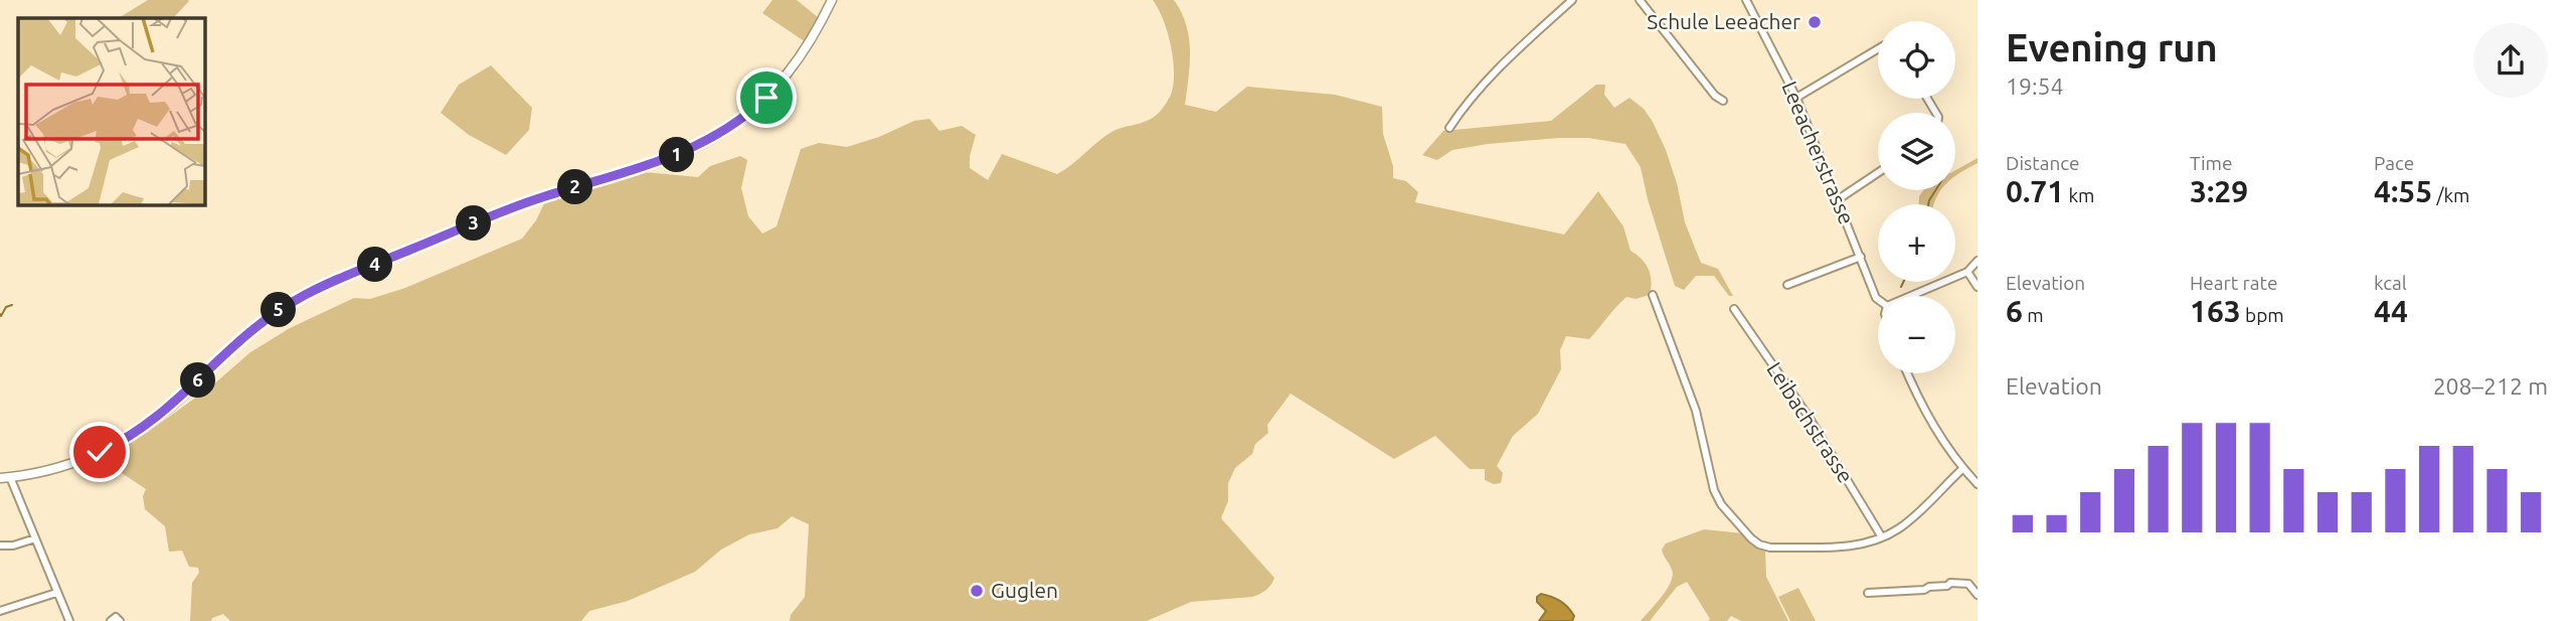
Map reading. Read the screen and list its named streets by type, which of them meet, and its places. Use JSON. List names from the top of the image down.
{
  "streets": {
    "street": ["Leeacherstrasse", "Leibachstrasse"]
  },
  "places": ["Schule Leeacher", "Guglen"],
  "page": {
    "heading": ["Evening run", "19:54"],
    "map_buttons": ["+", "−"],
    "stats": [
      ["Distance", "0.71 km"],
      ["Time", "3:29"],
      ["Pace", "4:55 /km"],
      ["Elevation", "6 m"],
      ["Heart rate", "163 bpm"],
      ["kcal", "44"]
    ],
    "pins": [
      "1",
      "2",
      "3",
      "4",
      "5",
      "6"
    ],
    "chart": ["Elevation", "208–212 m"]
  }
}
